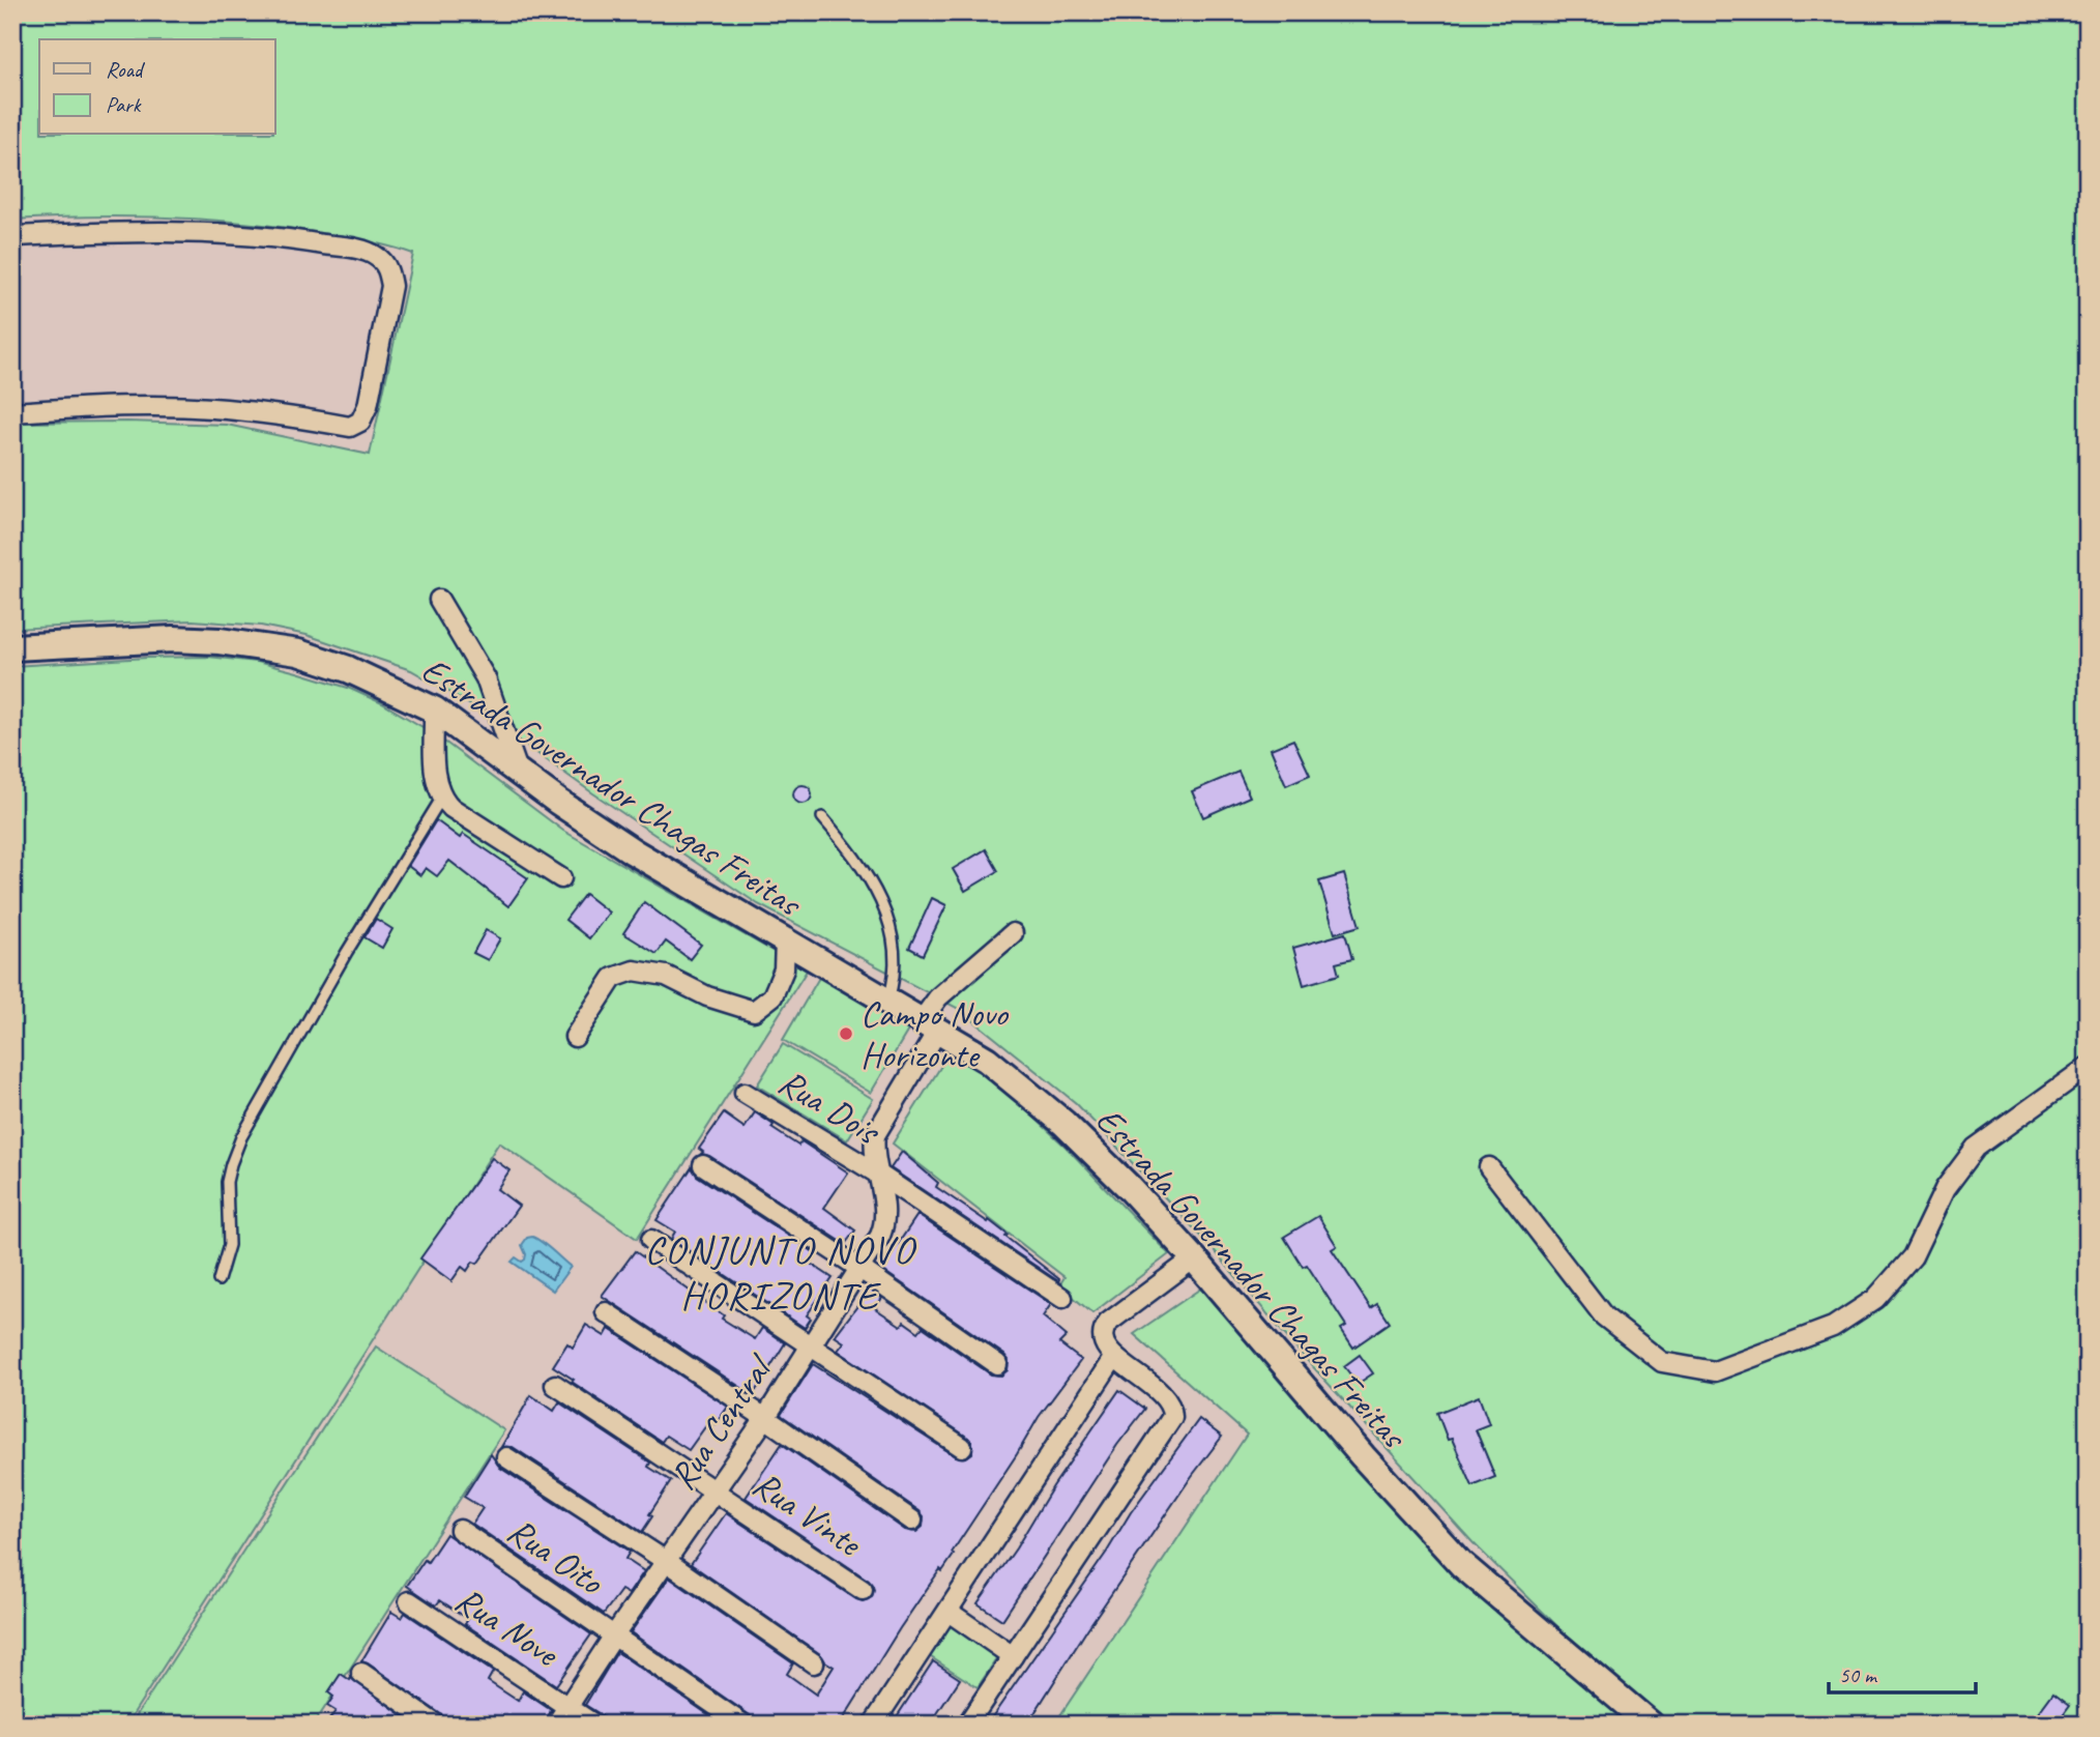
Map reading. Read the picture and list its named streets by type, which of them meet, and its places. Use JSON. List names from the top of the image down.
{
  "streets": {
    "main road": ["Estrada Governador Chagas Freitas"],
    "street": [
      "Rua Dois",
      "Rua Central",
      "Rua Vinte",
      "Rua Oito",
      "Rua Nove"
    ]
  },
  "crossings": [
    ["Estrada Governador Chagas Freitas", "Rua Central"],
    ["Rua Dois", "Rua Central"],
    ["Rua Central", "Rua Vinte"],
    ["Rua Central", "Rua Oito"],
    ["Rua Central", "Rua Nove"]
  ],
  "districts": ["CONJUNTO NOVO HORIZONTE"],
  "places": ["Campo Novo Horizonte"],
  "legend": ["Road", "Park"],
  "scale_bar": "50 m"
}
